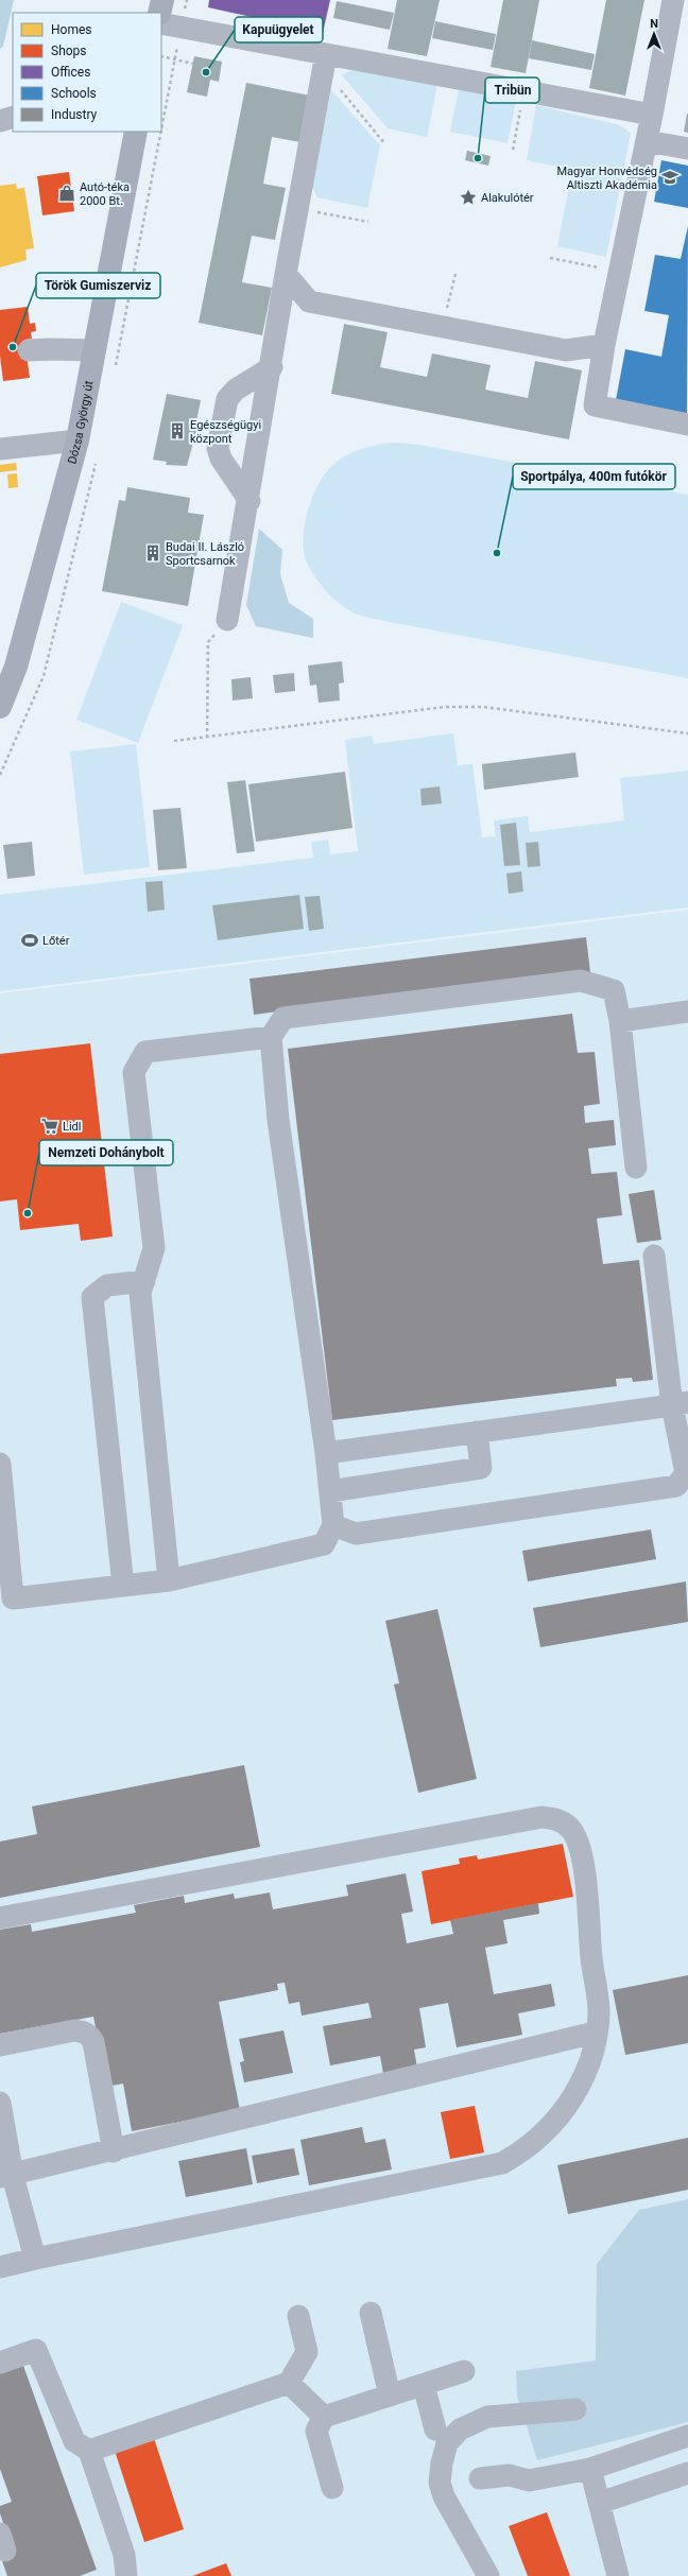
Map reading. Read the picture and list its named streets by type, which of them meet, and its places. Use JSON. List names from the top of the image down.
{
  "streets": {
    "main road": ["Dózsa György út"]
  },
  "places": {
    "other": [
      "Kapuügyelet",
      "Tribün",
      "Török Gumiszerviz",
      "Sportpálya, 400m futókör",
      "Nemzeti Dohánybolt"
    ],
    "school or university": ["Magyar Honvédség Altiszti Akadémia"],
    "shop": ["Autó-téka 2000 Bt."],
    "place": ["Alakulótér"],
    "building": ["Egészségügyi központ", "Budai II. László Sportcsarnok"],
    "sports": ["Lőtér"],
    "supermarket": ["Lidl"]
  },
  "legend": [
    "Homes",
    "Shops",
    "Offices",
    "Schools",
    "Industry"
  ],
  "north": "top"
}
